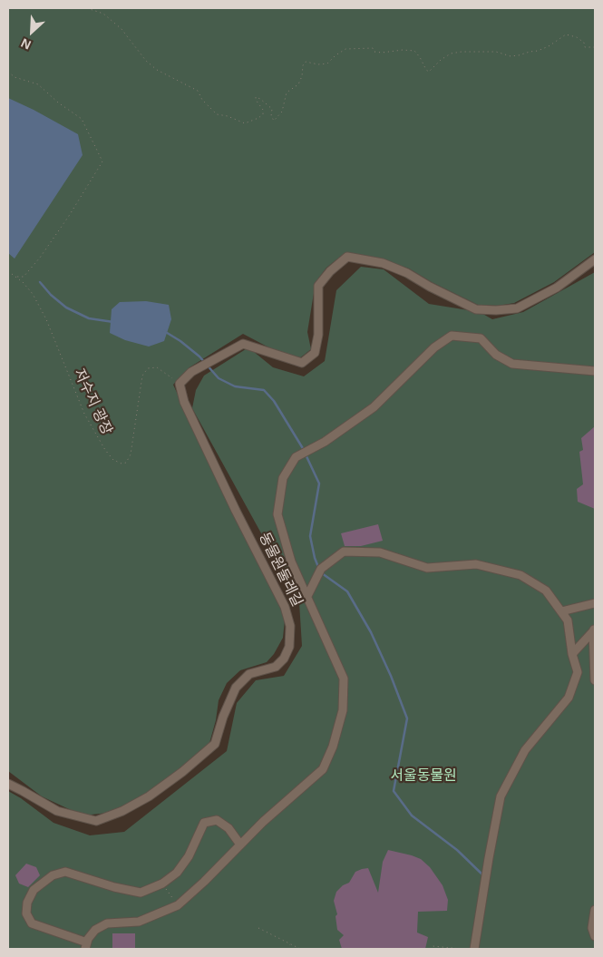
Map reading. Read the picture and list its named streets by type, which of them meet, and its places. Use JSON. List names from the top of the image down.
{
  "streets": {
    "street": ["동물원둘레길"],
    "path": ["저수지 광장"]
  },
  "crossings": [
    ["저수지 광장", "동물원둘레길"]
  ],
  "parks": ["서울동물원"],
  "north": "bottom left"
}
